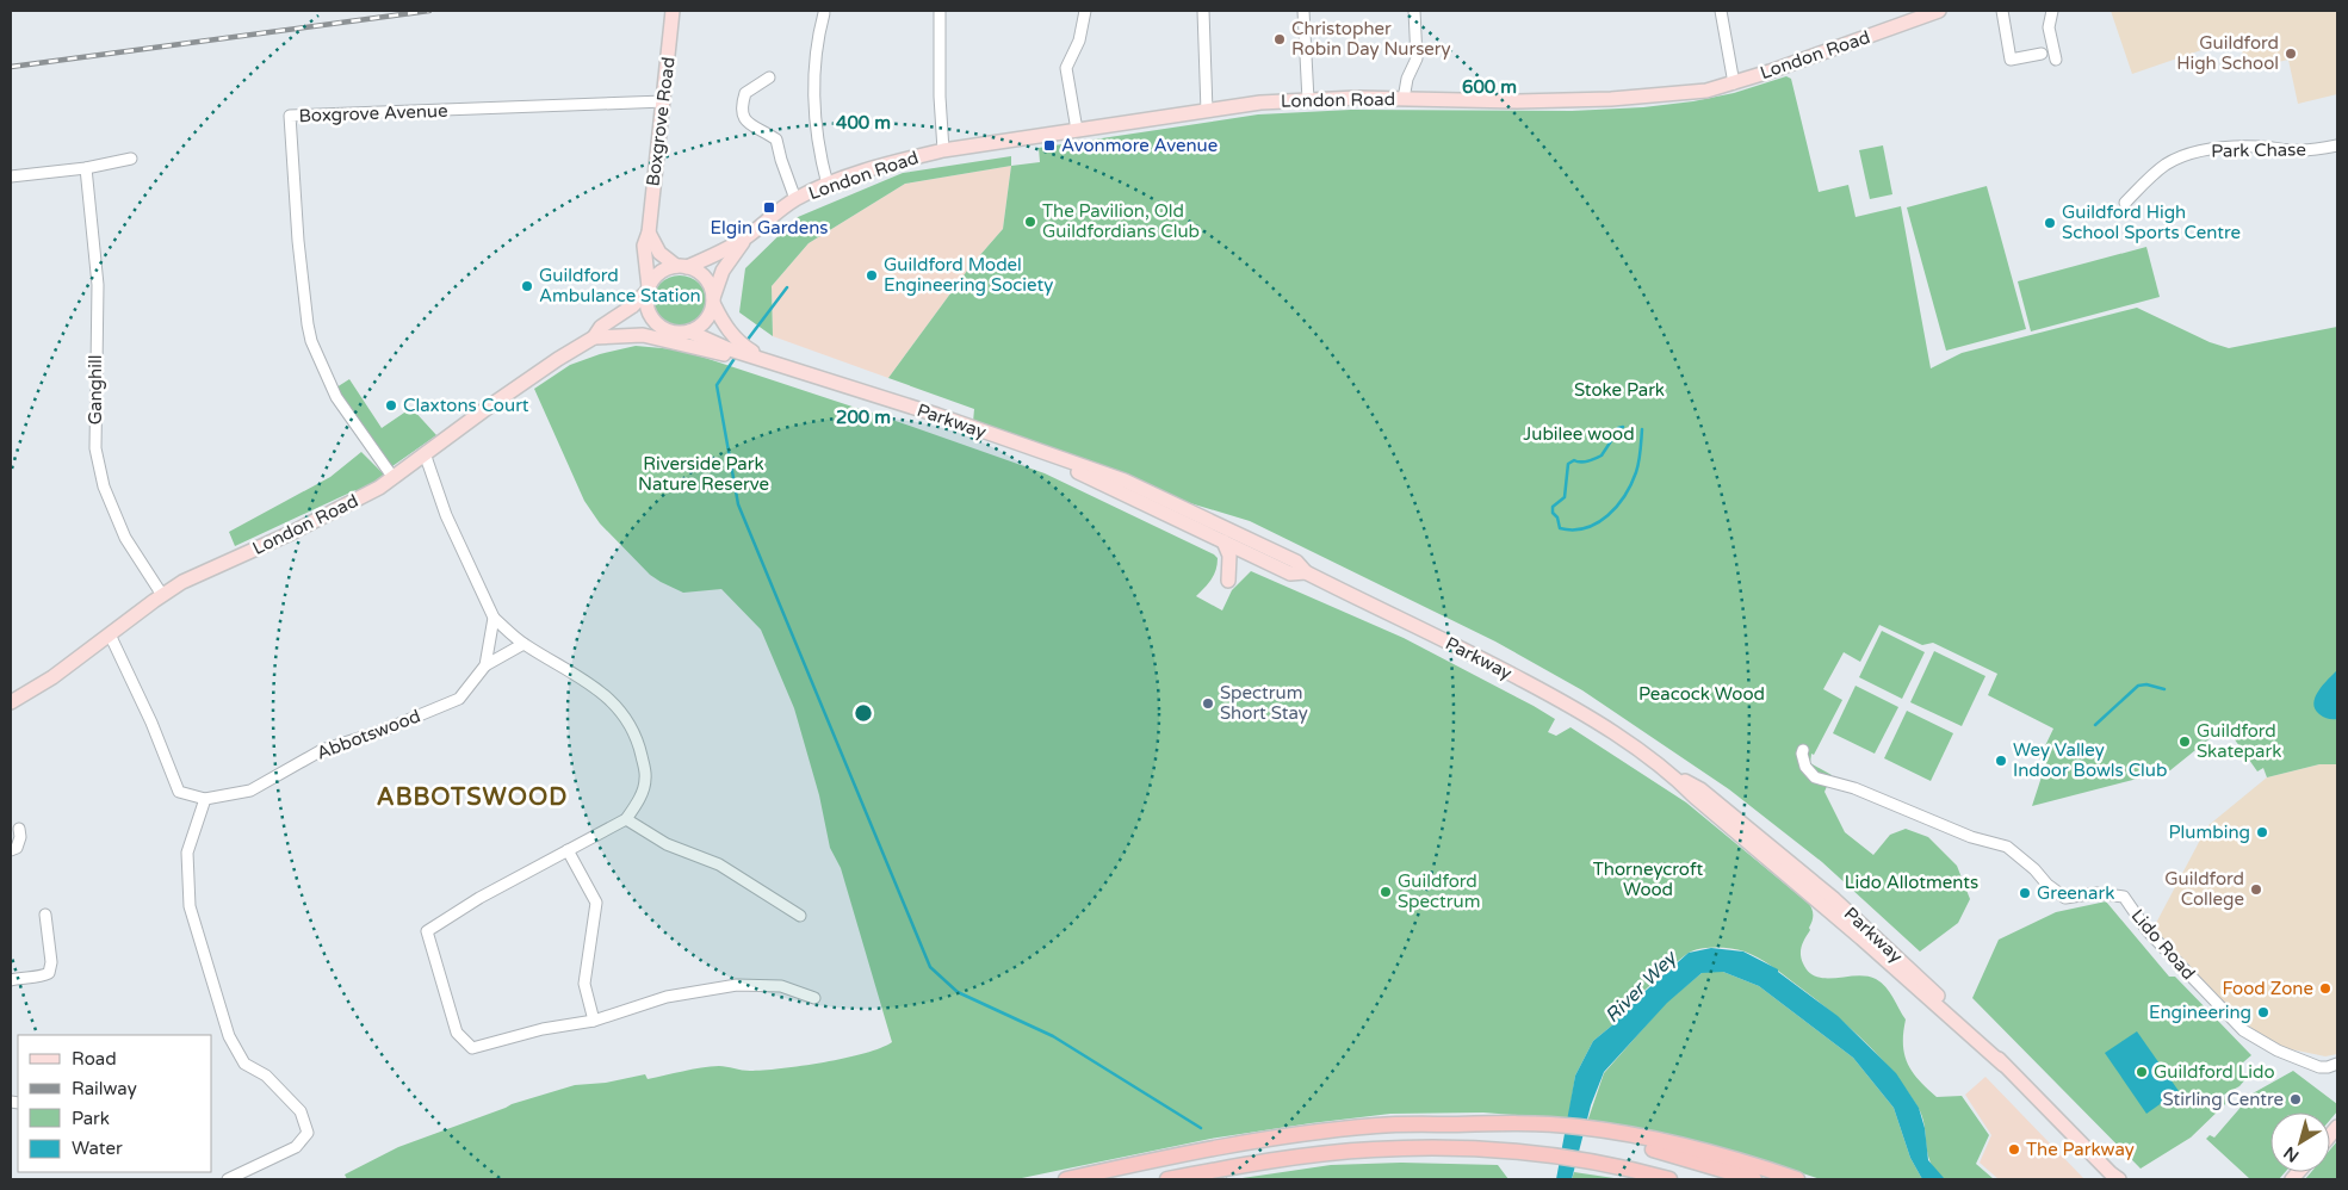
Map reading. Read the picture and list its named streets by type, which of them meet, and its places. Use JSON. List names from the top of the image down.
{
  "streets": {
    "main road": ["London Road", "Boxgrove Road", "Parkway"],
    "street": [
      "Boxgrove Avenue",
      "Park Chase",
      "Ganghill",
      "Abbotswood",
      "Lido Road"
    ]
  },
  "crossings": [
    ["London Road", "Boxgrove Avenue"],
    ["London Road", "Boxgrove Road"],
    ["London Road", "Ganghill"],
    ["London Road", "Abbotswood"],
    ["Boxgrove Avenue", "Boxgrove Road"]
  ],
  "districts": ["ABBOTSWOOD"],
  "water": ["River Wey"],
  "parks": [
    "Stoke Park",
    "Jubilee wood",
    "Riverside Park Nature Reserve",
    "Peacock Wood",
    "Thorneycroft Wood",
    "Lido Allotments"
  ],
  "places": {
    "other": [
      "Christopher Robin Day Nursery",
      "Guildford High School",
      "The Pavilion, Old Guildfordians Club",
      "Guildford High School Sports Centre",
      "Guildford Model Engineering Society",
      "Guildford Ambulance Station",
      "Claxtons Court",
      "Spectrum Short Stay",
      "Guildford Skatepark",
      "Wey Valley Indoor Bowls Club",
      "Plumbing",
      "Guildford College",
      "Guildford Spectrum",
      "Greenark",
      "Food Zone",
      "Engineering",
      "Guildford Lido",
      "Stirling Centre",
      "The Parkway"
    ],
    "transit": ["Avonmore Avenue", "Elgin Gardens"]
  },
  "legend": [
    "Road",
    "Railway",
    "Park",
    "Water"
  ],
  "north": "bottom left",
  "rings": ["600 m", "400 m", "200 m"]
}
